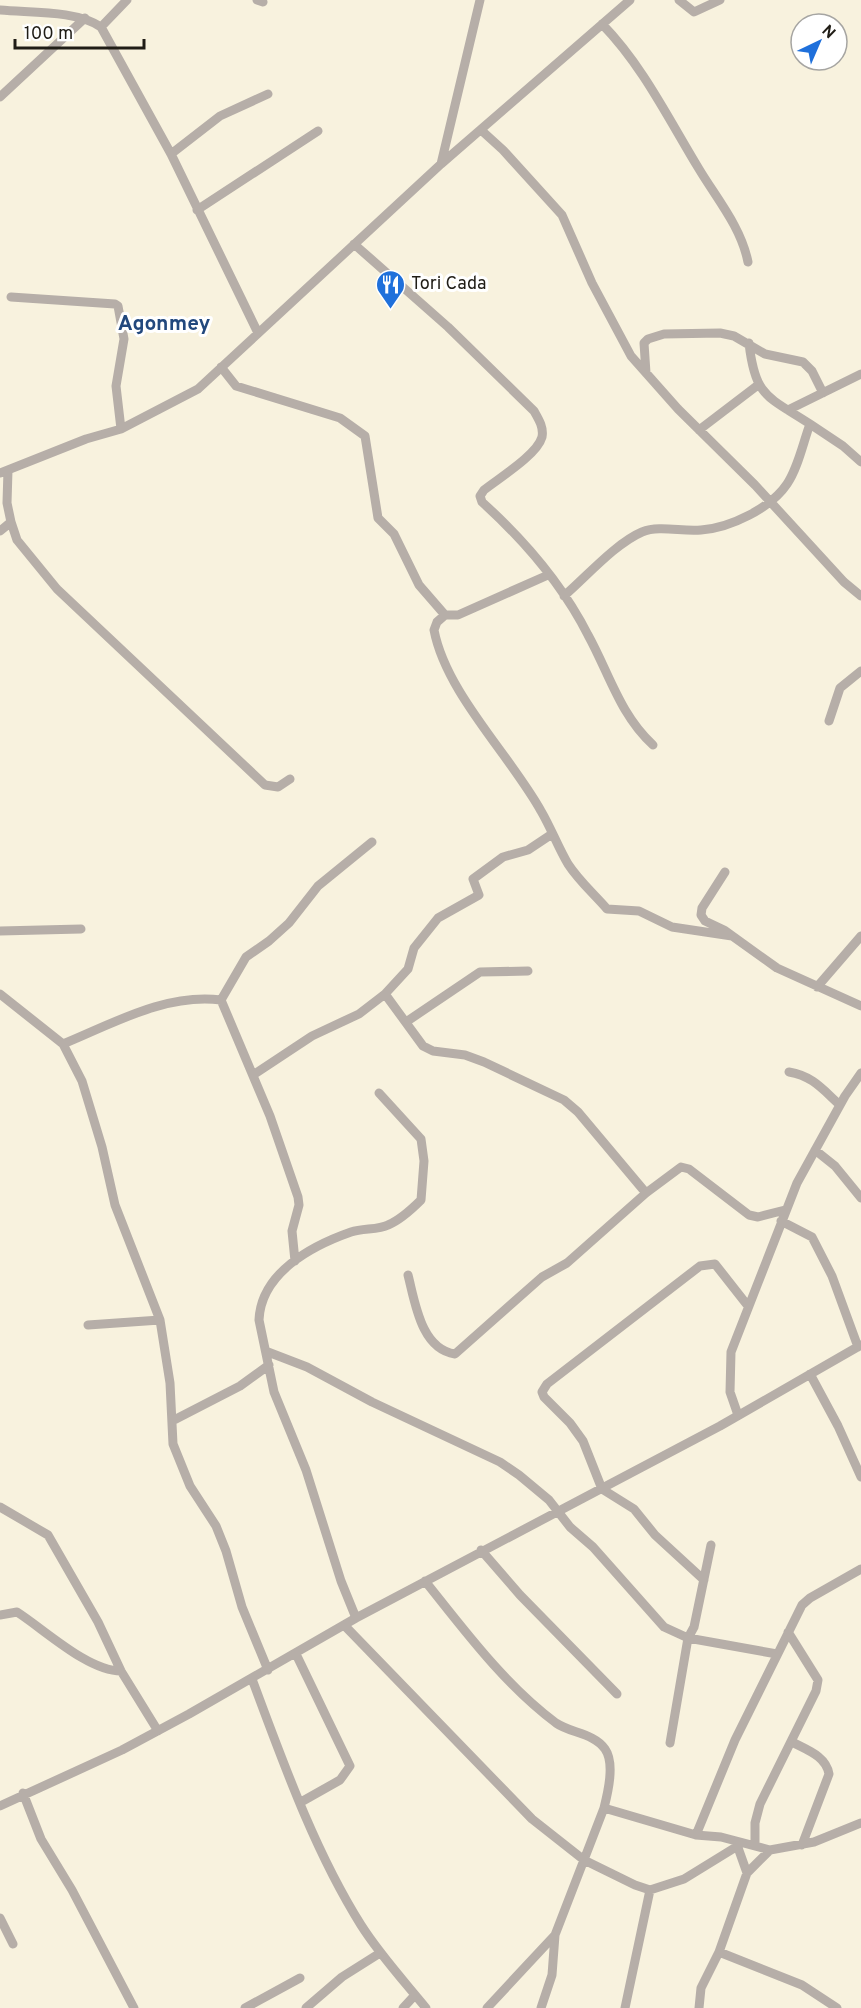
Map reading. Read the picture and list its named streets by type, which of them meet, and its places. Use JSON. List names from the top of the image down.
{
  "districts": ["Agonmey"],
  "places": {
    "restaurant": ["Tori Cada"]
  },
  "scale_bar": "100 m",
  "north": "top right"
}
